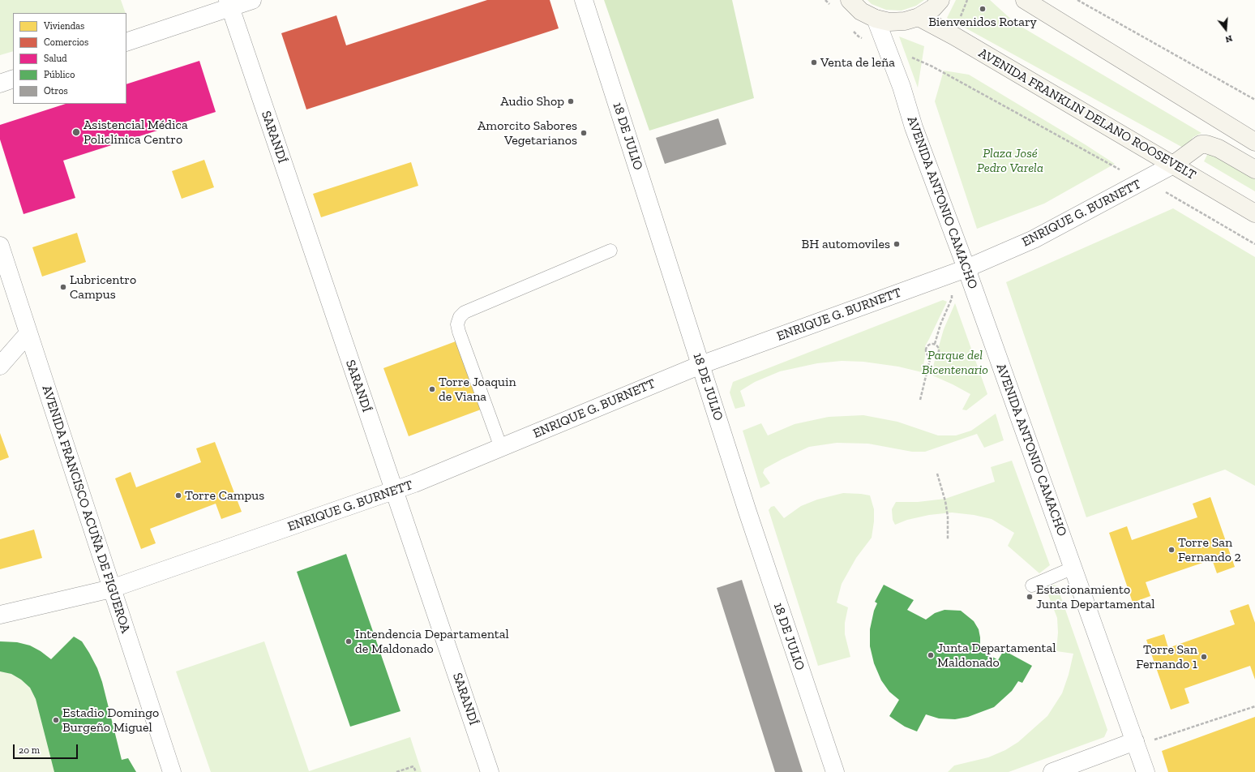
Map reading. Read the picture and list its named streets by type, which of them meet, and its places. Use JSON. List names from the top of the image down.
{
  "streets": {
    "main road": ["AVENIDA FRANKLIN DELANO ROOSEVELT"],
    "street": [
      "18 DE JULIO",
      "SARANDÍ",
      "AVENIDA ANTONIO CAMACHO",
      "ENRIQUE G. BURNETT",
      "AVENIDA FRANCISCO ACUÑA DE FIGUEROA"
    ]
  },
  "crossings": [
    ["AVENIDA FRANKLIN DELANO ROOSEVELT", "ENRIQUE G. BURNETT"],
    ["18 DE JULIO", "ENRIQUE G. BURNETT"],
    ["SARANDÍ", "ENRIQUE G. BURNETT"],
    ["AVENIDA ANTONIO CAMACHO", "ENRIQUE G. BURNETT"],
    ["ENRIQUE G. BURNETT", "AVENIDA FRANCISCO ACUÑA DE FIGUEROA"]
  ],
  "parks": ["Plaza José Pedro Varela", "Parque del Bicentenario"],
  "places": [
    "Bienvenidos Rotary",
    "Venta de leña",
    "Audio Shop",
    "Asistencial Médica Policlínica Centro",
    "Amorcito Sabores Vegetarianos",
    "BH automoviles",
    "Lubricentro Campus",
    "Torre Joaquin de Viana",
    "Torre Campus",
    "Torre San Fernando 2",
    "Estacionamiento Junta Departamental",
    "Intendencia Departamental de Maldonado",
    "Junta Departamental Maldonado",
    "Torre San Fernando 1",
    "Estadio Domingo Burgeño Miguel"
  ],
  "legend": [
    "Viviendas",
    "Comercios",
    "Salud",
    "Público",
    "Otros"
  ],
  "scale_bar": "20 m",
  "north": "bottom"
}
